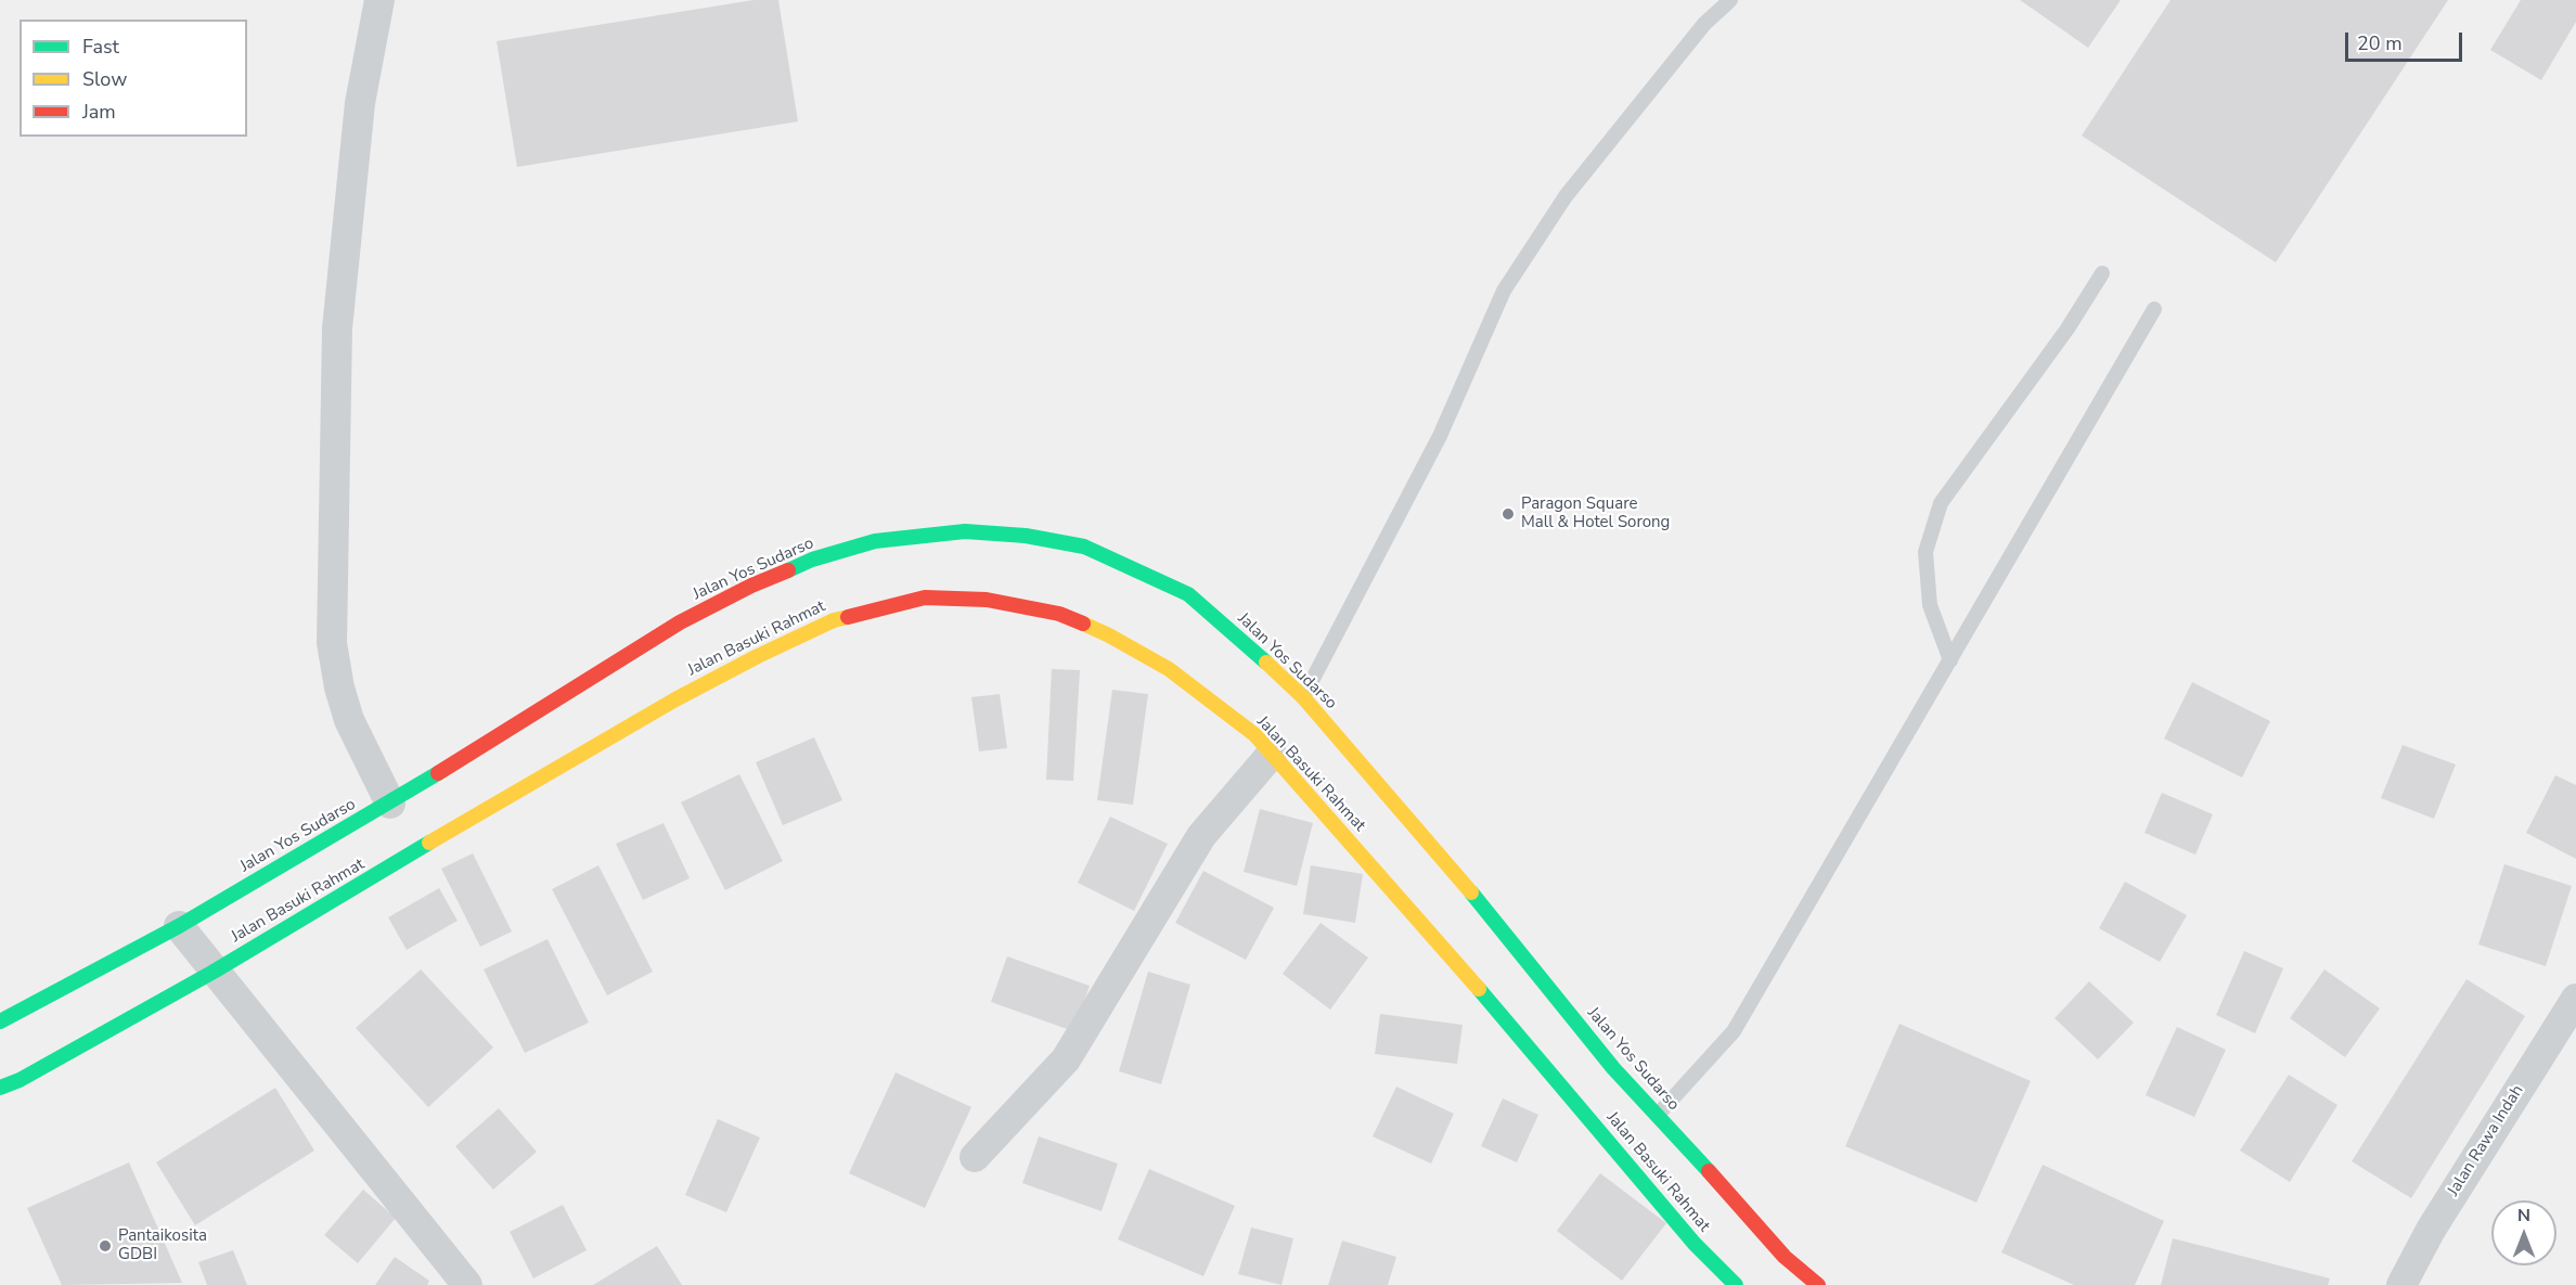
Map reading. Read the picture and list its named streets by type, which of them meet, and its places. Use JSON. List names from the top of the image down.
{
  "streets": {
    "highway": ["Jalan Yos Sudarso", "Jalan Basuki Rahmat"],
    "street": ["Jalan Rawa Indah"]
  },
  "places": ["Paragon Square Mall & Hotel Sorong", "Pantaikosita GDBI"],
  "legend": ["Fast", "Slow", "Jam"],
  "scale_bar": "20 m",
  "north": "top"
}
